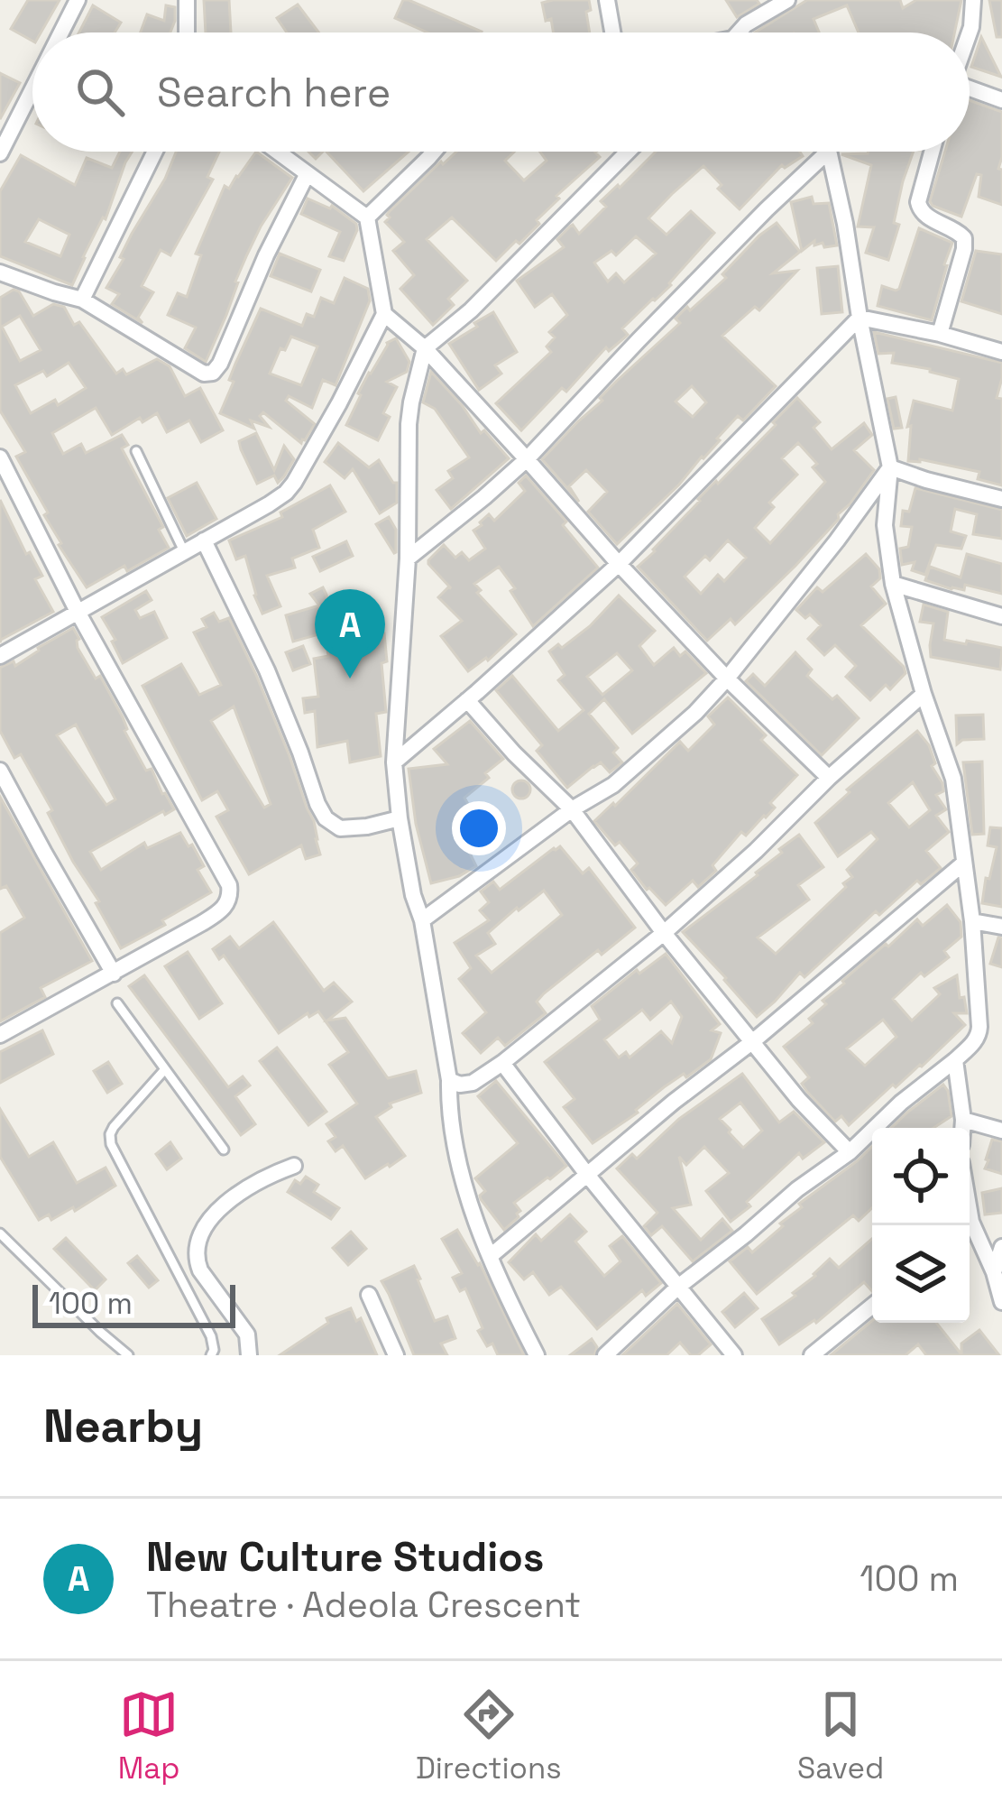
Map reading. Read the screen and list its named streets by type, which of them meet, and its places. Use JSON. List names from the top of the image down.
{
  "scale_bar": "100 m",
  "page": {
    "search": "Search here",
    "pins": "A",
    "scale": "100 m",
    "heading": "Nearby",
    "list": [
      {
        "mark": "A",
        "name": "New Culture Studios",
        "note": "Theatre · Adeola Crescent",
        "value": "100 m"
      }
    ],
    "nav": ["Map", "Directions", "Saved"]
  }
}
